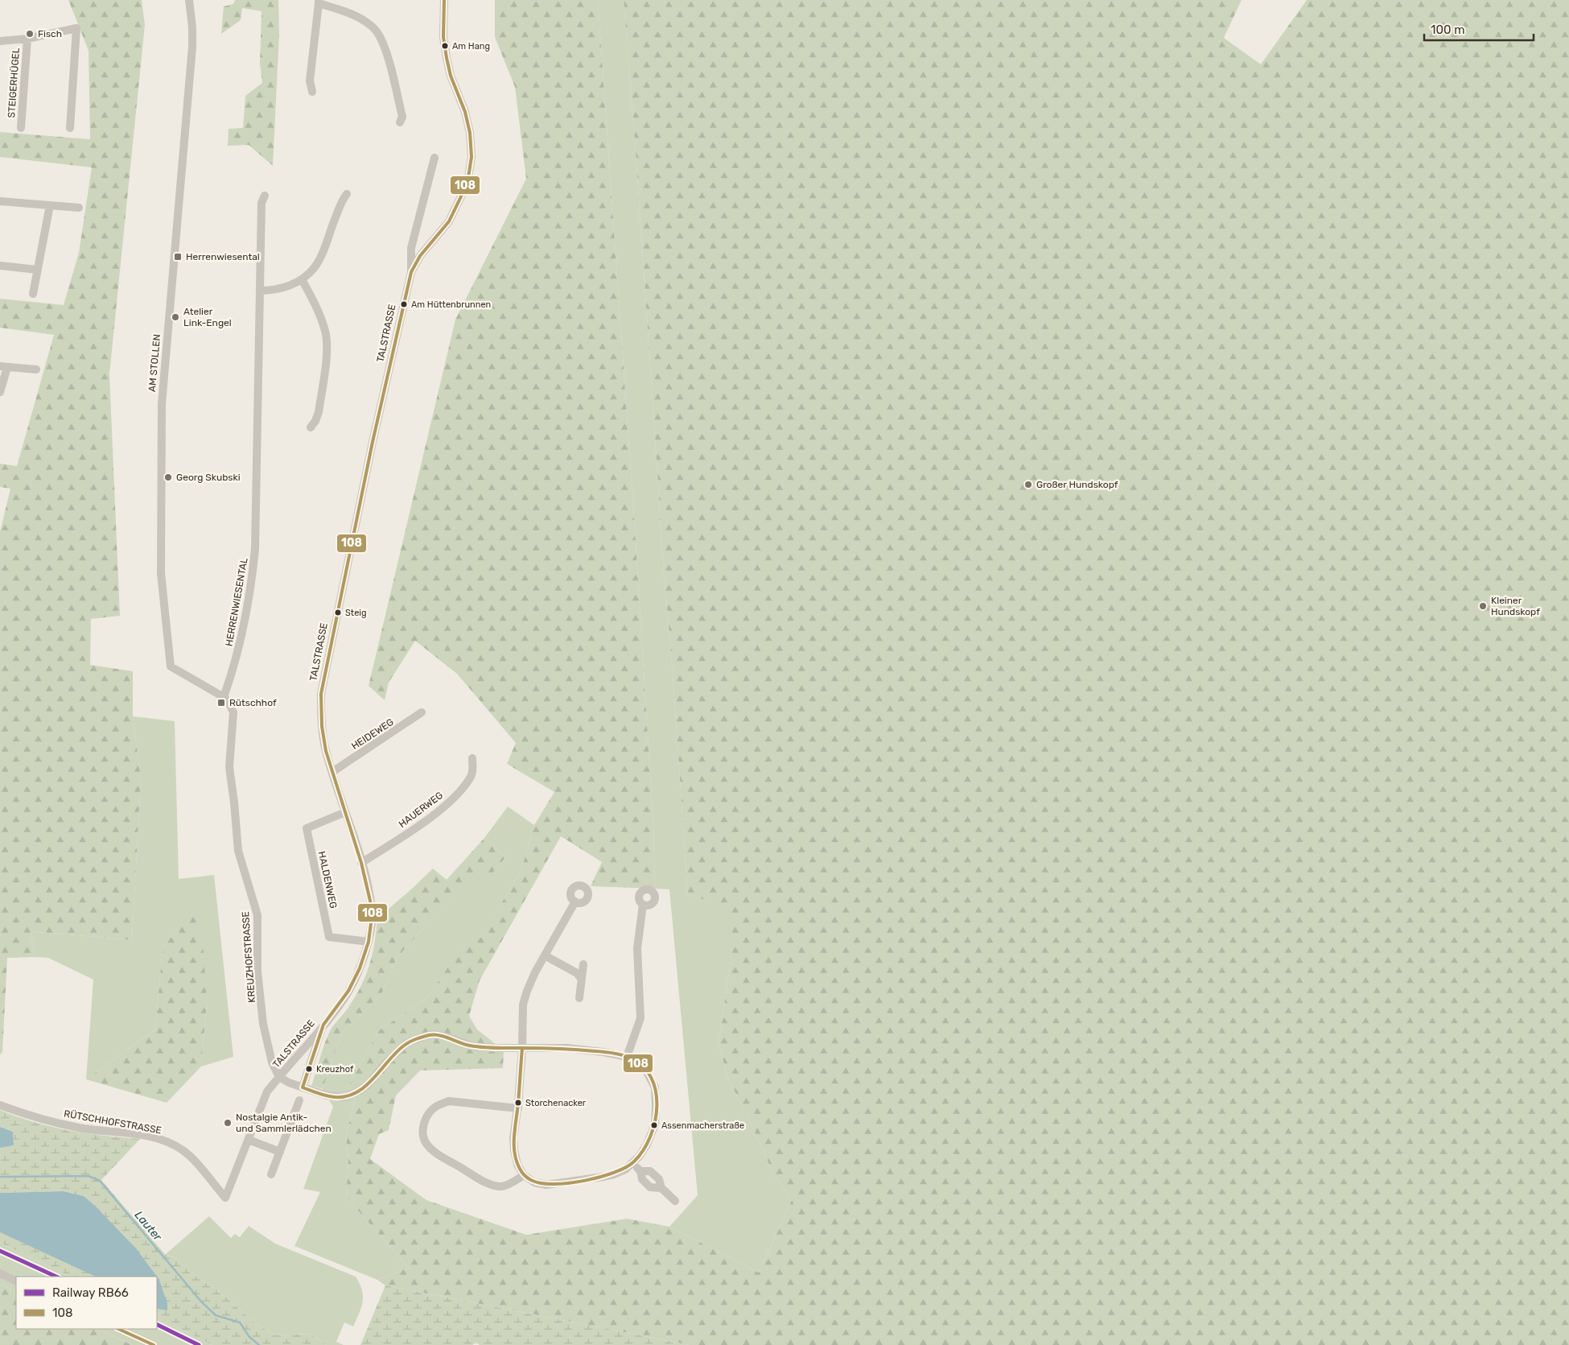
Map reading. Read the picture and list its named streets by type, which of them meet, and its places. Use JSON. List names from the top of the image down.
{
  "streets": {
    "street": [
      "STEIGERHÜGEL",
      "TALSTRASSE",
      "AM STOLLEN",
      "HERRENWIESENTAL",
      "HEIDEWEG",
      "HAUERWEG",
      "HALDENWEG",
      "KREUZHOFSTRASSE",
      "RÜTSCHHOFSTRASSE"
    ]
  },
  "crossings": [
    ["TALSTRASSE", "HEIDEWEG"],
    ["TALSTRASSE", "HAUERWEG"],
    ["TALSTRASSE", "HALDENWEG"],
    ["TALSTRASSE", "KREUZHOFSTRASSE"],
    ["AM STOLLEN", "HERRENWIESENTAL"],
    ["AM STOLLEN", "KREUZHOFSTRASSE"],
    ["HERRENWIESENTAL", "KREUZHOFSTRASSE"]
  ],
  "water": ["Lauter"],
  "places": {
    "other": [
      "Fisch",
      "Am Hang",
      "Am Hüttenbrunnen",
      "Atelier Link-Engel",
      "Georg Skubski",
      "Großer Hundskopf",
      "Kleiner Hundskopf",
      "Steig",
      "Kreuzhof",
      "Storchenacker",
      "Nostalgie Antik- und Sammlerlädchen",
      "Assenmacherstraße"
    ],
    "transit": ["Herrenwiesental", "Rütschhof"]
  },
  "lines": ["transit line 108", "rail line RB66"],
  "legend": ["Railway RB66", "108"],
  "scale_bar": "100 m"
}
